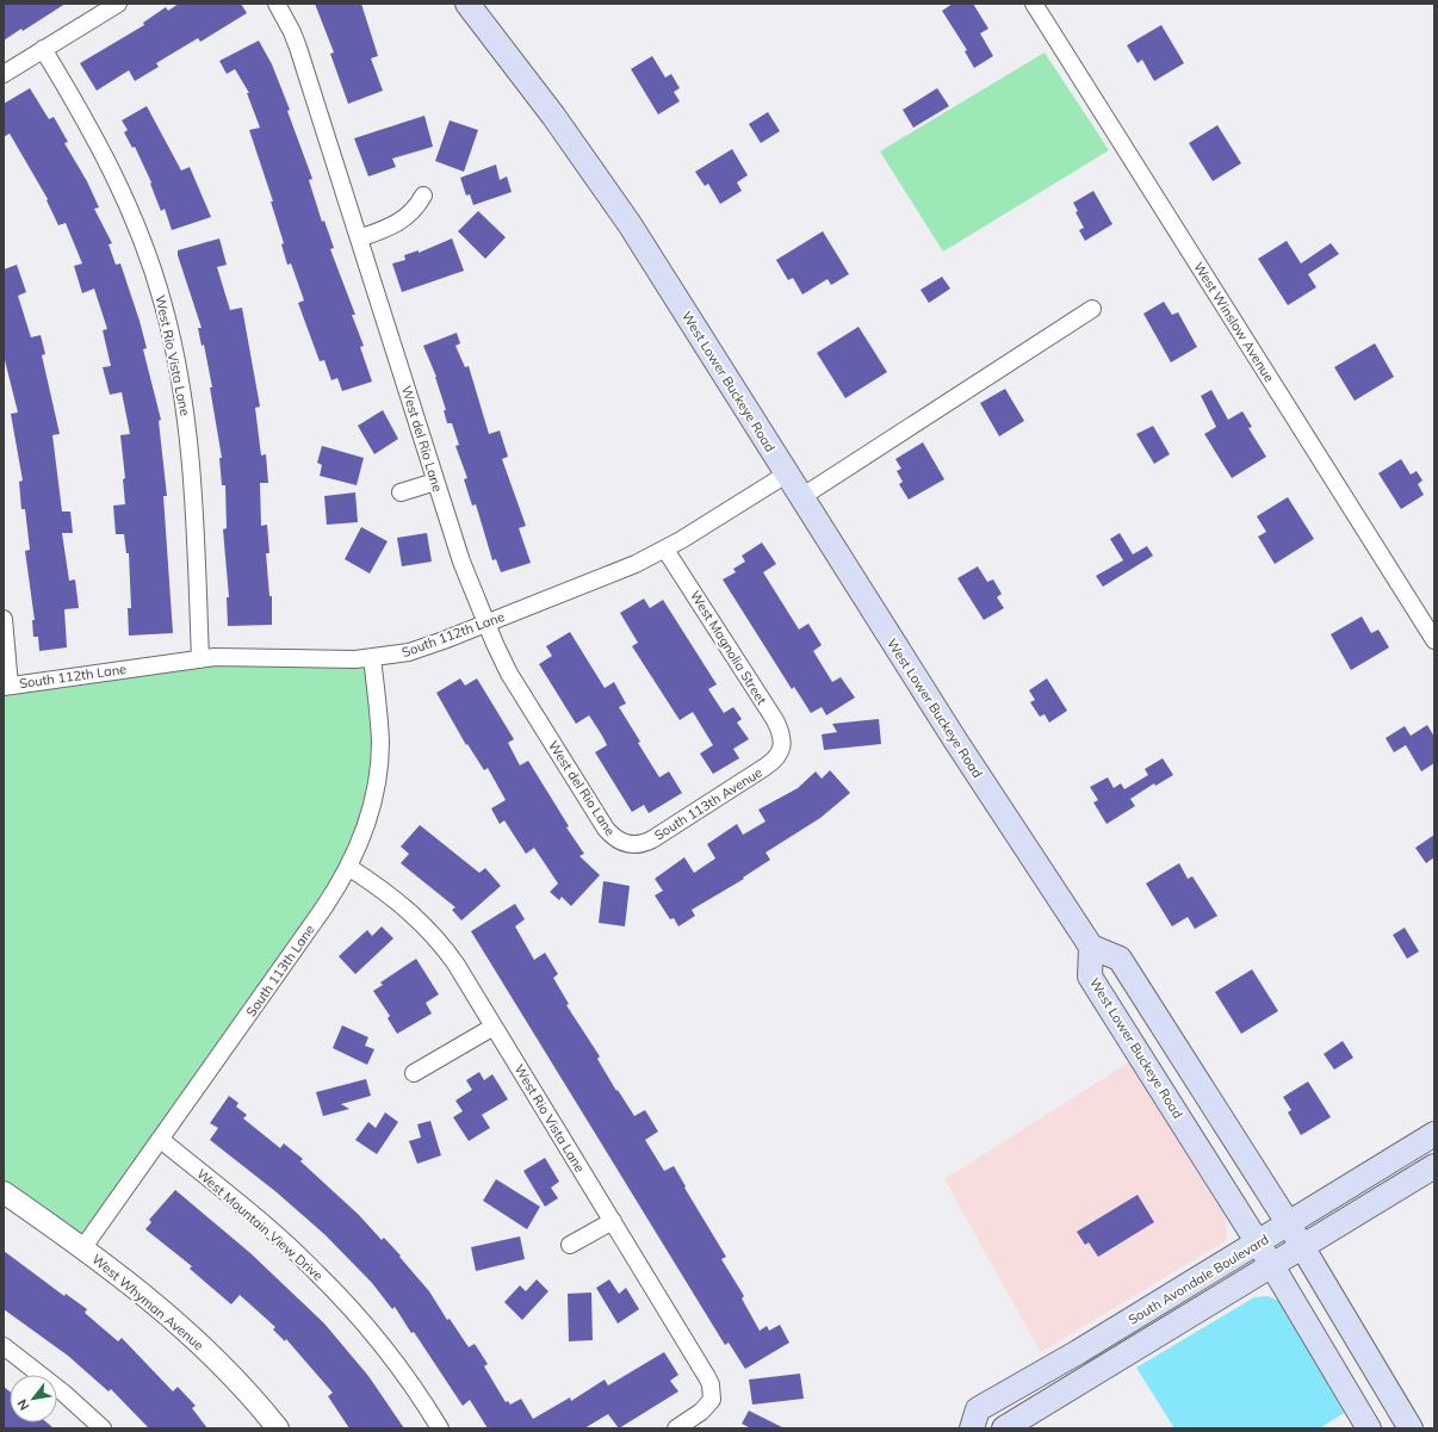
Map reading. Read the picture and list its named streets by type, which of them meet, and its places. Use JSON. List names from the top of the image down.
{
  "streets": {
    "main road": ["West Lower Buckeye Road", "South Avondale Boulevard"],
    "street": [
      "West Winslow Avenue",
      "West Rio Vista Lane",
      "West del Rio Lane",
      "South 112th Lane",
      "West Magnolia Street",
      "South 113th Avenue",
      "South 113th Lane",
      "West Mountain View Drive",
      "West Whyman Avenue"
    ]
  },
  "crossings": [
    ["West Rio Vista Lane", "South 112th Lane"],
    ["West Rio Vista Lane", "South 113th Lane"],
    ["West Lower Buckeye Road", "South 112th Lane"],
    ["West Lower Buckeye Road", "South Avondale Boulevard"],
    ["West del Rio Lane", "South 112th Lane"],
    ["West del Rio Lane", "South 113th Avenue"],
    ["South 112th Lane", "West Magnolia Street"],
    ["South 112th Lane", "South 113th Lane"],
    ["West Magnolia Street", "South 113th Avenue"],
    ["South 113th Lane", "West Mountain View Drive"],
    ["South 113th Lane", "West Whyman Avenue"]
  ],
  "north": "bottom left"
}
